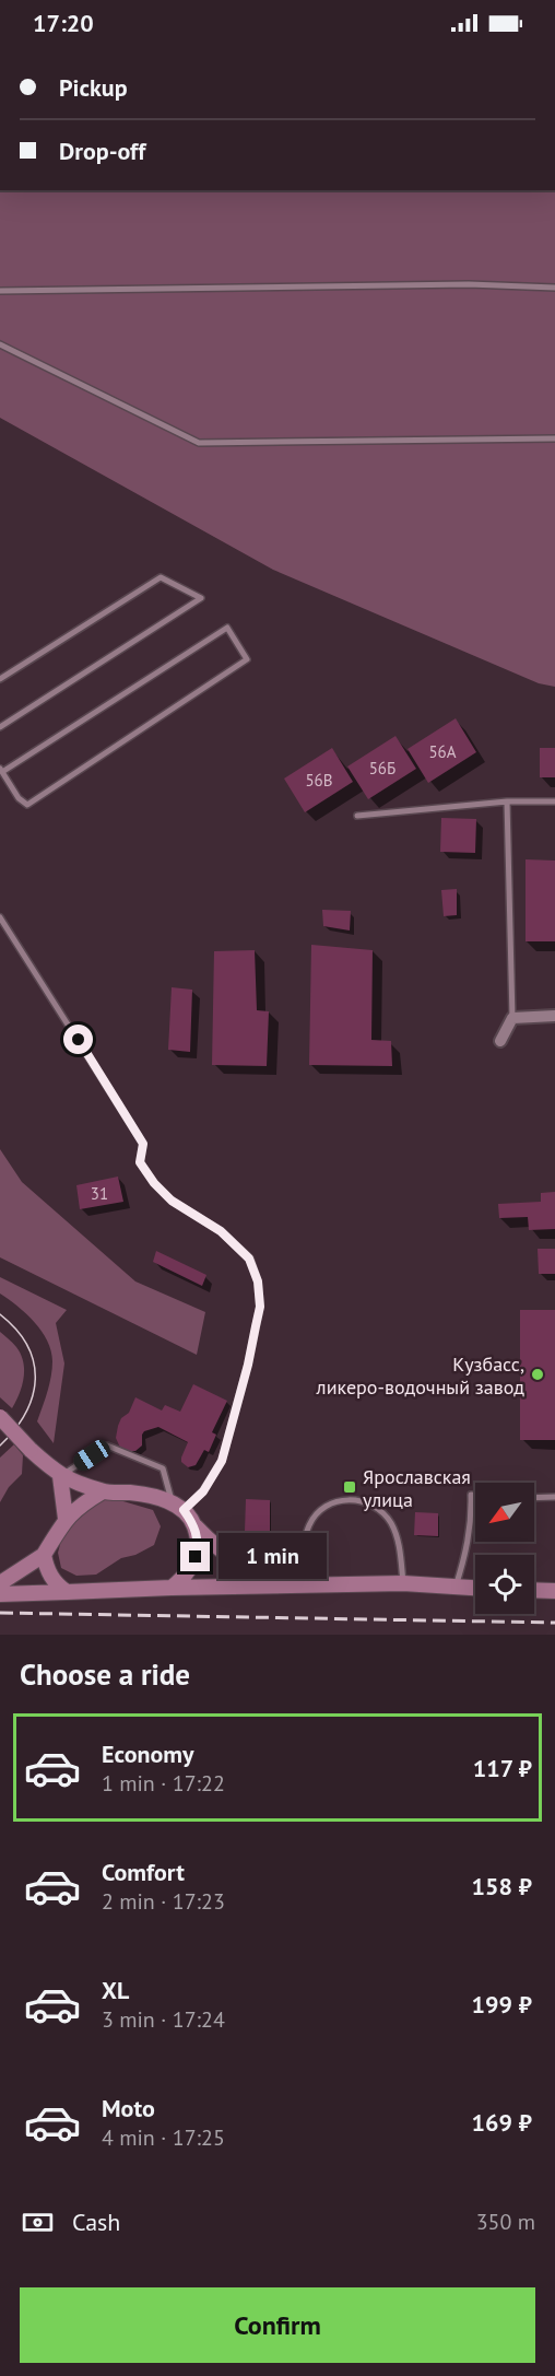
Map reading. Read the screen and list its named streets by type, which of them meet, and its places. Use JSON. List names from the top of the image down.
{
  "places": {
    "other": ["Кузбасс, ликеро-водочный завод"],
    "transit": ["Ярославская улица"]
  },
  "house_numbers": [
    "56А",
    "56Б",
    "56В",
    "31"
  ],
  "north": "bottom left",
  "page": {
    "status": "17:20",
    "banner": ["Pickup", "Drop-off"],
    "bubble": "1 min",
    "heading": "Choose a ride",
    "list": [
      {
        "name": "Economy",
        "note": "1 min · 17:22",
        "value": "117 ₽"
      },
      {
        "name": "Comfort",
        "note": "2 min · 17:23",
        "value": "158 ₽"
      },
      {
        "name": "XL",
        "note": "3 min · 17:24",
        "value": "199 ₽"
      },
      {
        "name": "Moto",
        "note": "4 min · 17:25",
        "value": "169 ₽"
      }
    ],
    "pay": ["Cash", "350 m"],
    "buttons": "Confirm"
  }
}
